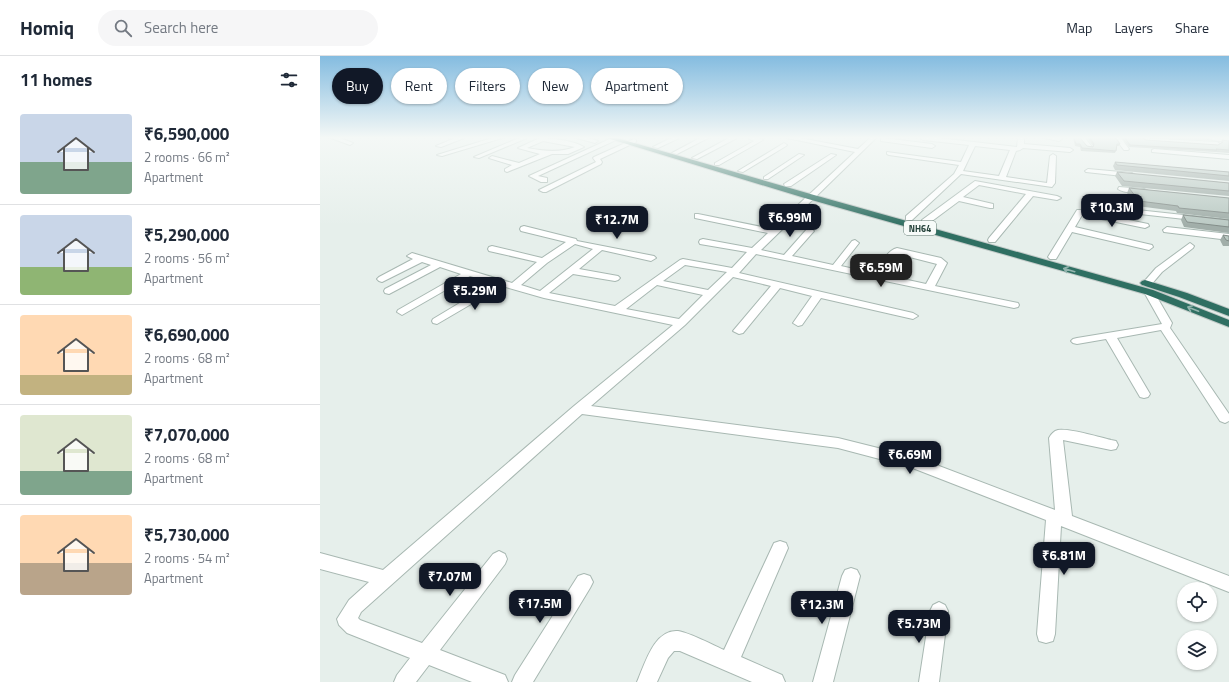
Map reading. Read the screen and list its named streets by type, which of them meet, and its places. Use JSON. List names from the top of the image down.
{
  "streets": {
    "highway": ["NH64"]
  },
  "page": {
    "header": "Homiq",
    "search": "Search here",
    "nav": ["Map", "Layers", "Share"],
    "heading": "11 homes",
    "chip": [
      "Buy",
      "Rent",
      "Filters",
      "New",
      "Apartment"
    ],
    "list": [
      {
        "name": "₹6,590,000",
        "note": "2 rooms · 66 m² · Apartment"
      },
      {
        "name": "₹5,290,000",
        "note": "2 rooms · 56 m² · Apartment"
      },
      {
        "name": "₹6,690,000",
        "note": "2 rooms · 68 m² · Apartment"
      },
      {
        "name": "₹7,070,000",
        "note": "2 rooms · 68 m² · Apartment"
      },
      {
        "name": "₹5,730,000",
        "note": "2 rooms · 54 m² · Apartment"
      }
    ],
    "price": [
      "₹10.3M",
      "₹6.99M",
      "₹12.7M",
      "₹6.59M",
      "₹5.29M",
      "₹6.69M",
      "₹6.81M",
      "₹7.07M",
      "₹17.5M",
      "₹12.3M",
      "₹5.73M"
    ]
  }
}
